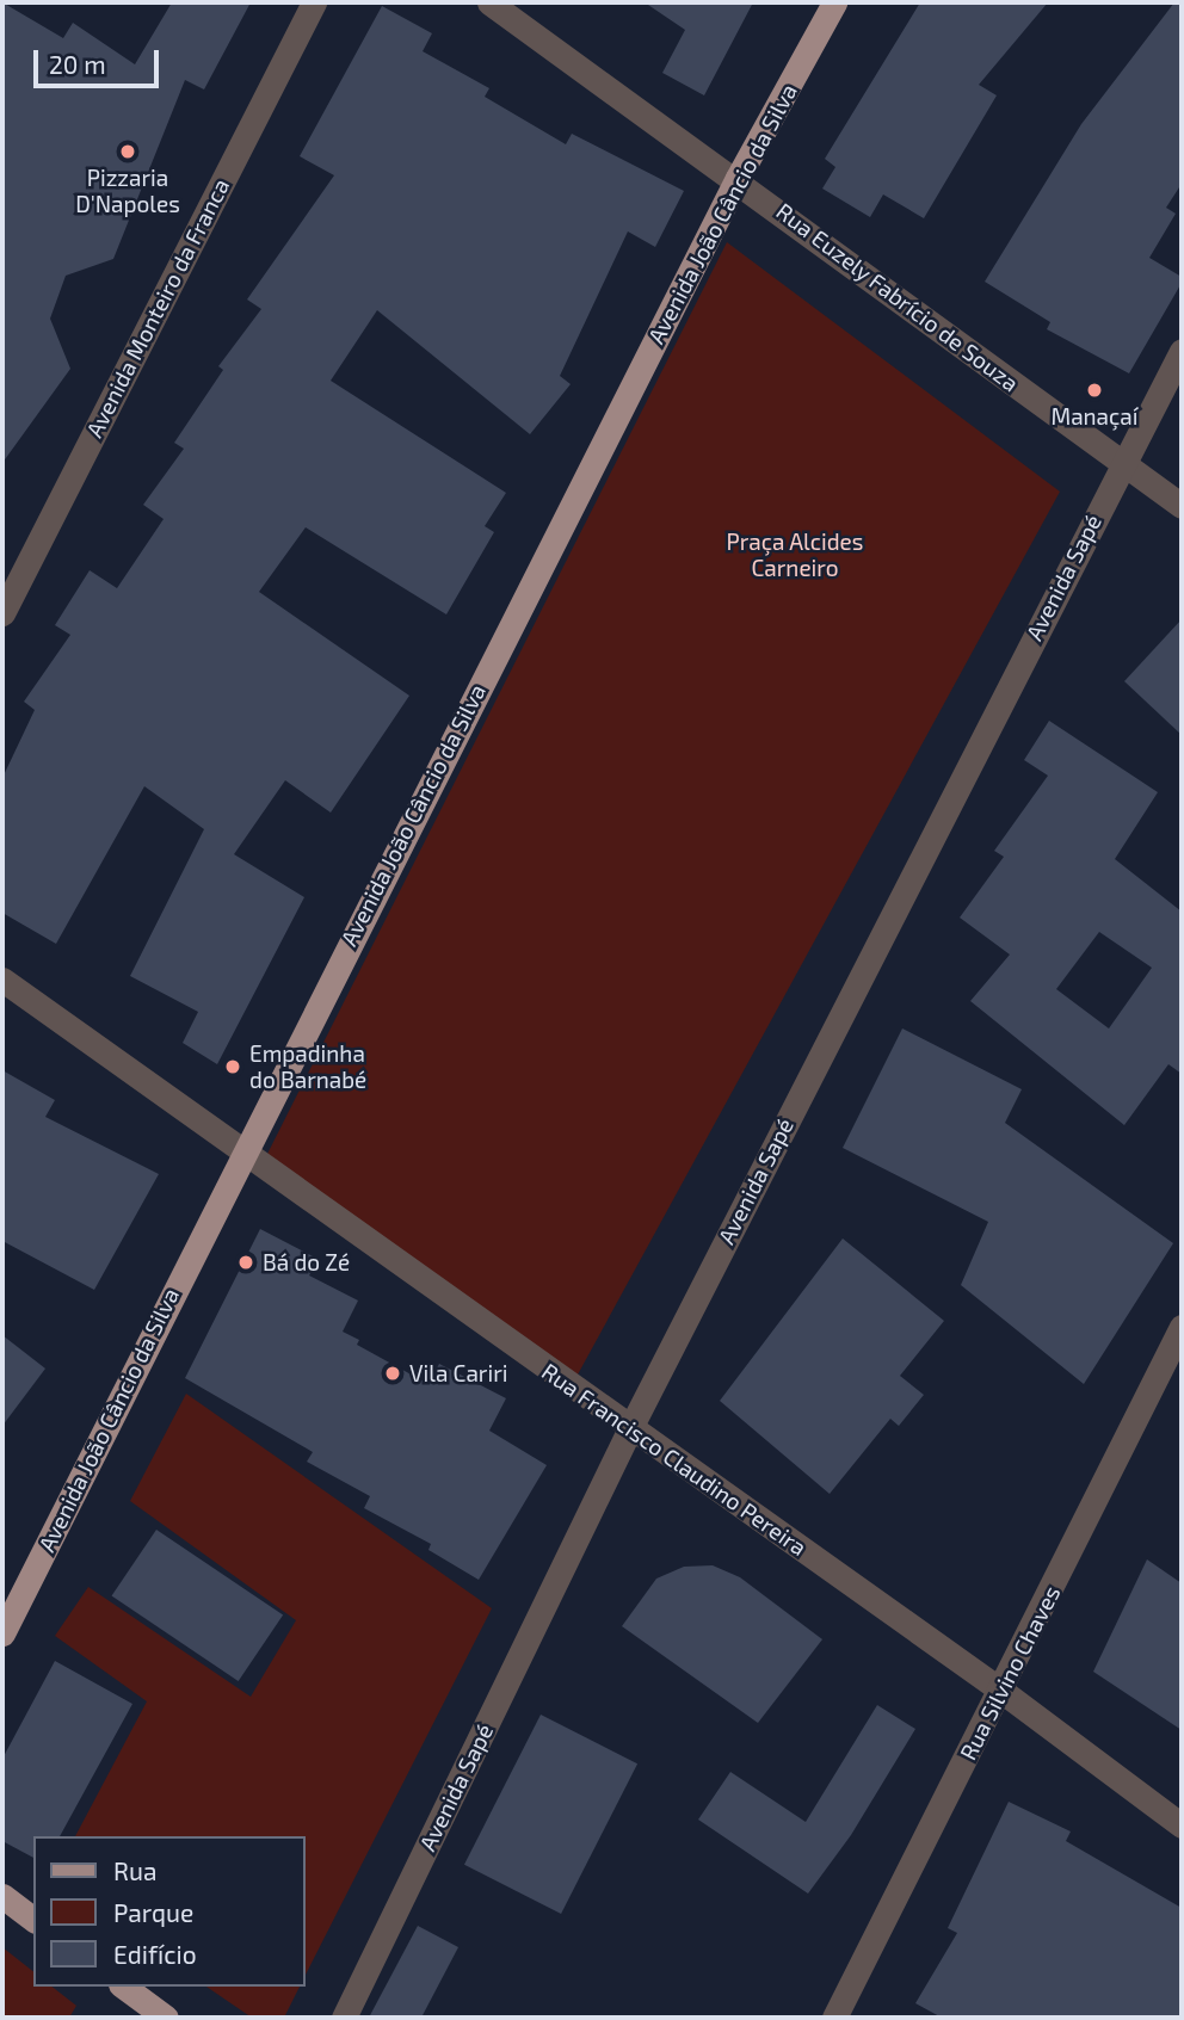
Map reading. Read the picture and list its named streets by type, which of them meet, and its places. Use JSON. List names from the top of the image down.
{
  "streets": {
    "main road": ["Avenida João Câncio da Silva"],
    "street": [
      "Rua Euzely Fabrício de Souza",
      "Avenida Monteiro da Franca",
      "Avenida Sapé",
      "Rua Francisco Claudino Pereira",
      "Rua Silvino Chaves"
    ]
  },
  "crossings": [
    ["Avenida João Câncio da Silva", "Rua Euzely Fabrício de Souza"],
    ["Avenida João Câncio da Silva", "Rua Francisco Claudino Pereira"],
    ["Rua Euzely Fabrício de Souza", "Avenida Sapé"],
    ["Avenida Sapé", "Rua Francisco Claudino Pereira"],
    ["Rua Francisco Claudino Pereira", "Rua Silvino Chaves"]
  ],
  "parks": ["Praça Alcides Carneiro"],
  "places": [
    "Pizzaria D'Napoles",
    "Manaçaí",
    "Empadinha do Barnabé",
    "Bá do Zé",
    "Vila Cariri"
  ],
  "legend": ["Rua", "Parque", "Edifício"],
  "scale_bar": "20 m"
}
